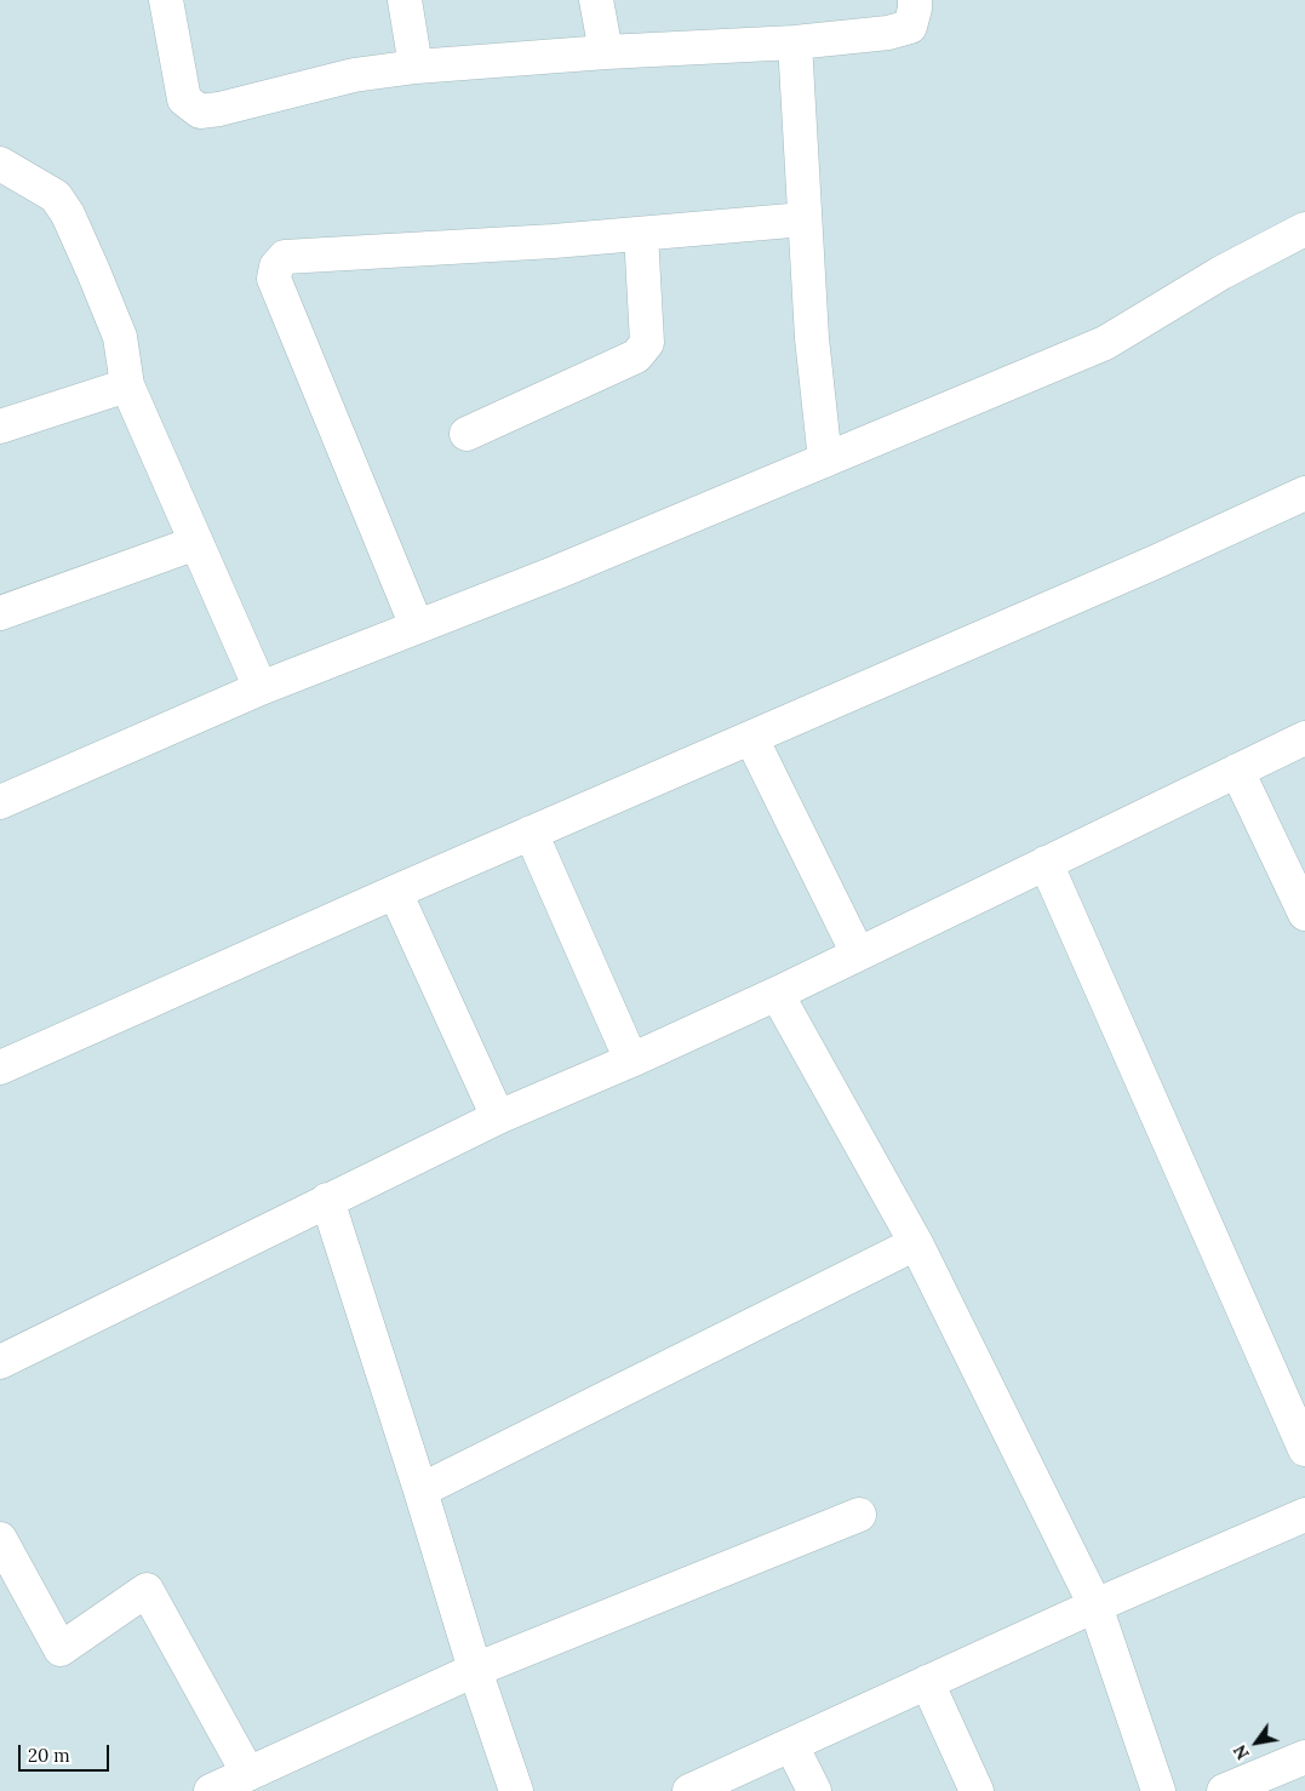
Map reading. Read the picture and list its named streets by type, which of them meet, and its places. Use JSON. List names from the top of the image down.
{
  "scale_bar": "20 m",
  "north": "bottom left"
}
